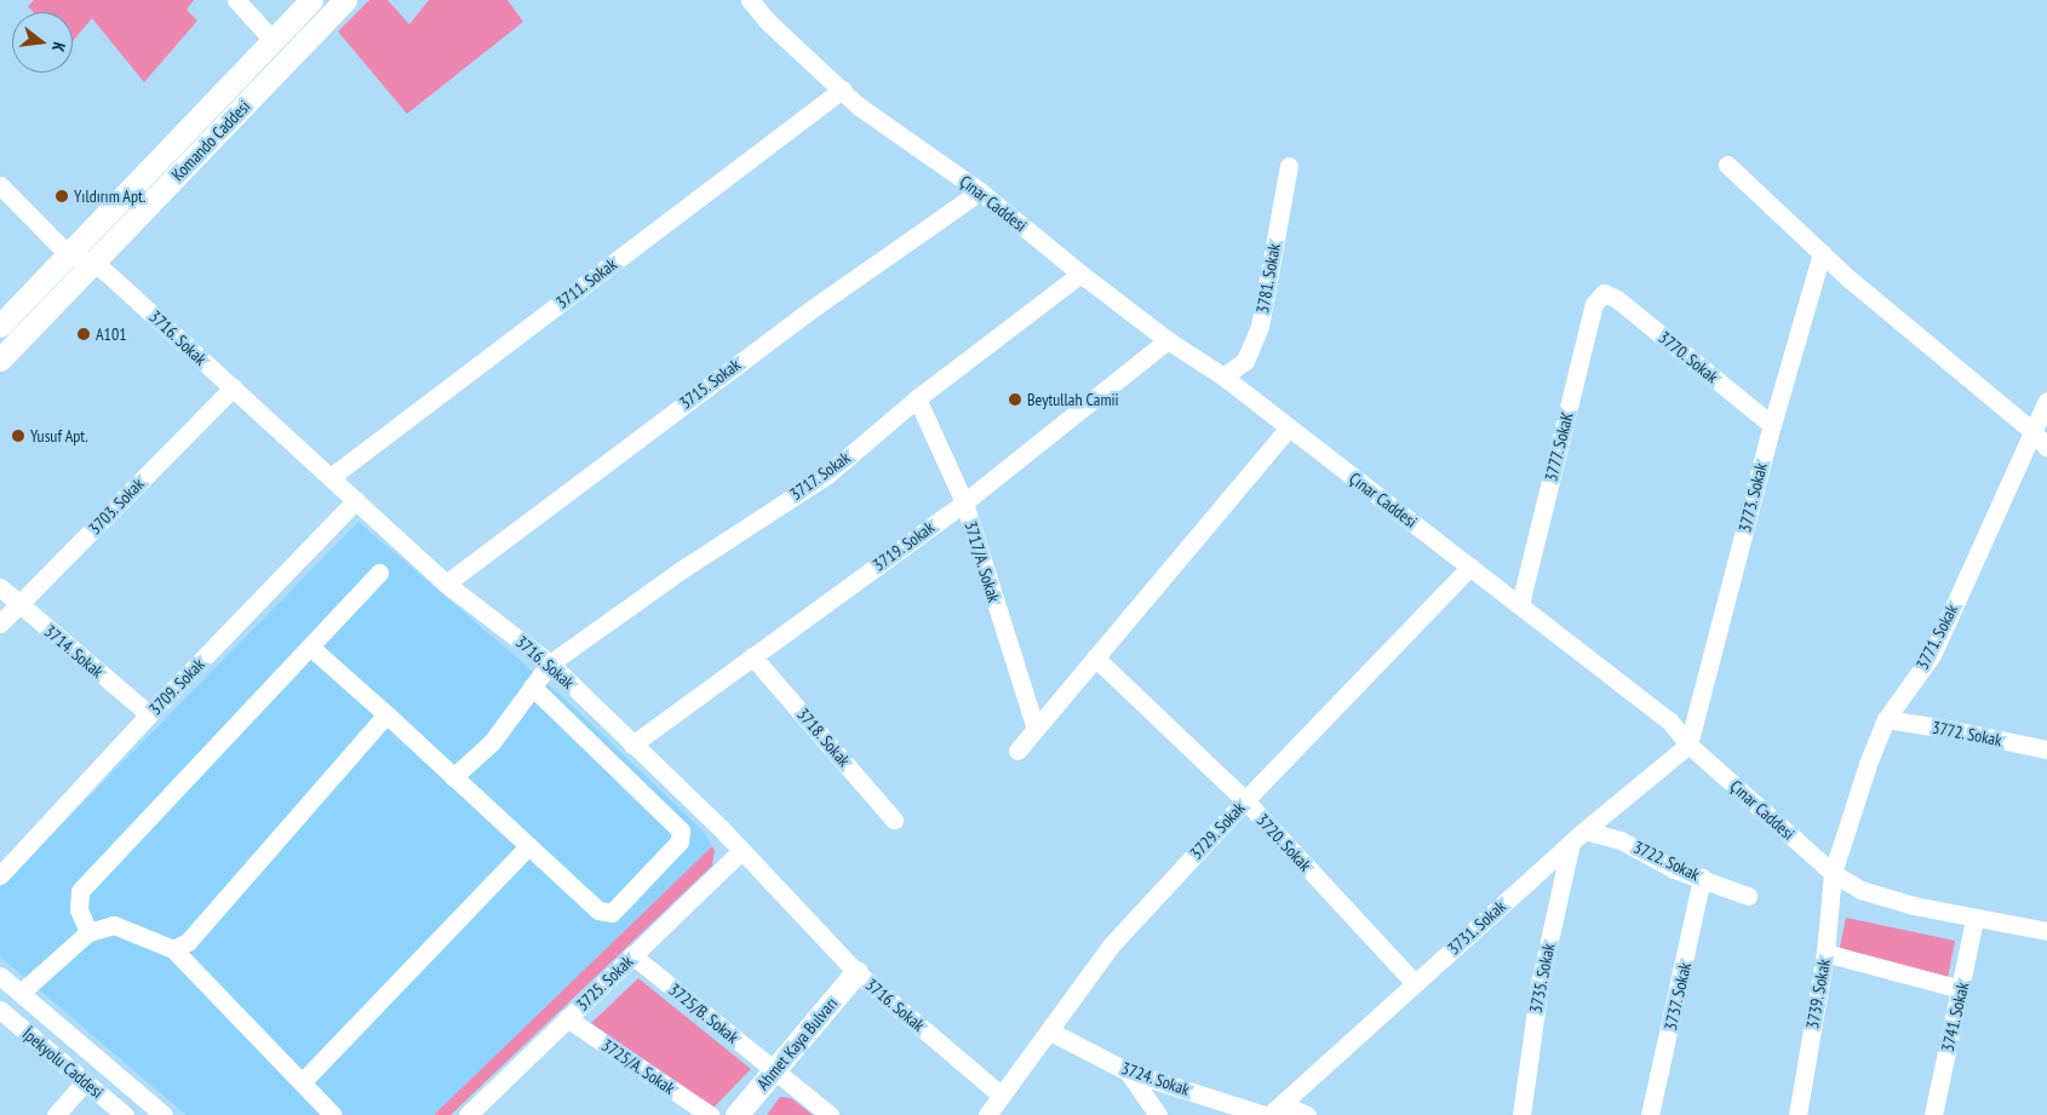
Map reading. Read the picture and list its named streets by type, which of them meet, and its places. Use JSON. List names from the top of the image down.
{
  "streets": {
    "main road": ["Komando Caddesi", "Ahmet Kaya Bulvarı"],
    "street": [
      "Çınar Caddesi",
      "3781. Sokak",
      "3711. Sokak",
      "3716. Sokak",
      "3770. Sokak",
      "3715. Sokak",
      "3777. SokaK",
      "3717. Sokak",
      "3773. Sokak",
      "3703. Sokak",
      "3719. Sokak",
      "3717/A. Sokak",
      "3771. Sokak",
      "3714. Sokak",
      "3709. Sokak",
      "3772. Sokak",
      "3718. Sokak",
      "3729. Sokak",
      "3720. Sokak",
      "3722. Sokak",
      "3731. Sokak",
      "3735. Sokak",
      "3725. Sokak",
      "3739. Sokak",
      "3737. Sokak",
      "3725/B. Sokak",
      "3741. Sokak",
      "İpekyolu Caddesi",
      "3725/A. Sokak",
      "3724. Sokak"
    ]
  },
  "crossings": [
    ["Komando Caddesi", "3716. Sokak"],
    ["Çınar Caddesi", "3781. Sokak"],
    ["Çınar Caddesi", "3711. Sokak"],
    ["Çınar Caddesi", "3715. Sokak"],
    ["Çınar Caddesi", "3777. SokaK"],
    ["Çınar Caddesi", "3717. Sokak"],
    ["Çınar Caddesi", "3773. Sokak"],
    ["Çınar Caddesi", "3719. Sokak"],
    ["Çınar Caddesi", "3771. Sokak"],
    ["Çınar Caddesi", "3729. Sokak"],
    ["Çınar Caddesi", "3731. Sokak"],
    ["Çınar Caddesi", "3739. Sokak"],
    ["Çınar Caddesi", "3741. Sokak"],
    ["3711. Sokak", "3716. Sokak"],
    ["3716. Sokak", "3715. Sokak"],
    ["3716. Sokak", "3717. Sokak"],
    ["3716. Sokak", "3703. Sokak"],
    ["3716. Sokak", "3719. Sokak"],
    ["3716. Sokak", "3709. Sokak"],
    ["3716. Sokak", "3729. Sokak"],
    ["3716. Sokak", "3725. Sokak"],
    ["3716. Sokak", "Ahmet Kaya Bulvarı"],
    ["3770. Sokak", "3777. SokaK"],
    ["3770. Sokak", "3773. Sokak"],
    ["3717. Sokak", "3717/A. Sokak"],
    ["3773. Sokak", "3731. Sokak"],
    ["3703. Sokak", "3714. Sokak"],
    ["3719. Sokak", "3717/A. Sokak"],
    ["3719. Sokak", "3718. Sokak"],
    ["3771. Sokak", "3772. Sokak"],
    ["3771. Sokak", "3739. Sokak"],
    ["3714. Sokak", "3709. Sokak"],
    ["3729. Sokak", "3720. Sokak"],
    ["3729. Sokak", "3724. Sokak"],
    ["3720. Sokak", "3731. Sokak"],
    ["3722. Sokak", "3731. Sokak"],
    ["3722. Sokak", "3735. Sokak"],
    ["3722. Sokak", "3737. Sokak"],
    ["3731. Sokak", "3735. Sokak"],
    ["3725. Sokak", "3725/B. Sokak"],
    ["3725. Sokak", "3725/A. Sokak"],
    ["3725/B. Sokak", "Ahmet Kaya Bulvarı"]
  ],
  "places": [
    "Yıldırım Apt.",
    "A101",
    "Beytullah Camii",
    "Yusuf Apt."
  ],
  "north": "right"
}
